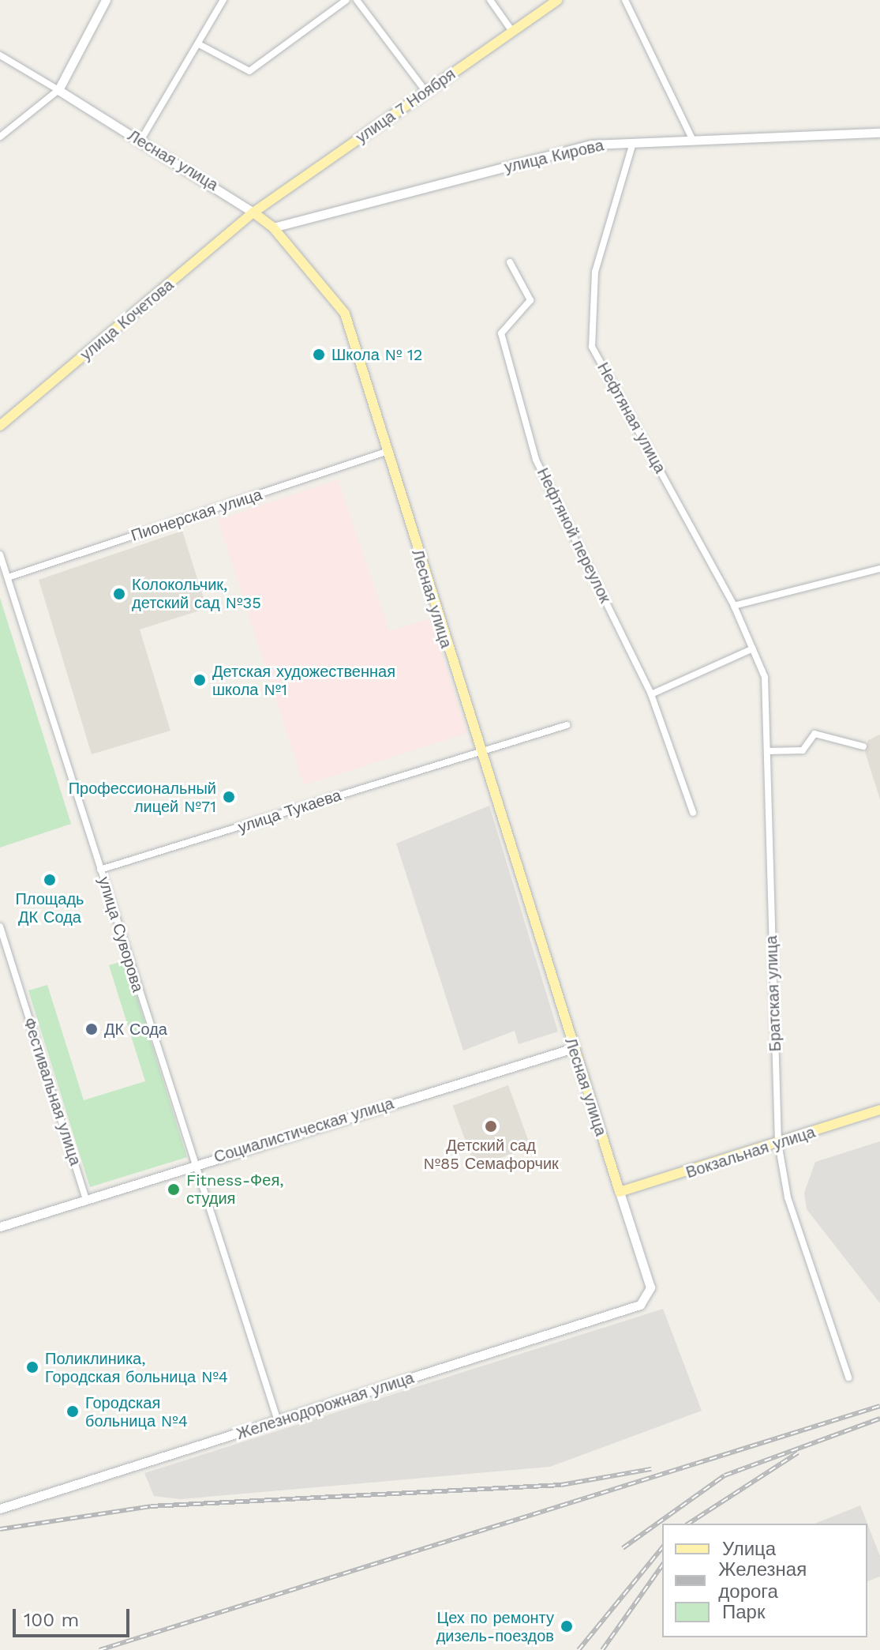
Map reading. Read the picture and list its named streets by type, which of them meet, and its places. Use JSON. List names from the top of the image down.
{
  "streets": {
    "main road": [
      "улица 7 Ноября",
      "Лесная улица",
      "улица Кочетова",
      "Вокзальная улица"
    ],
    "street": [
      "улица Кирова",
      "Нефтяная улица",
      "Пионерская улица",
      "Нефтяной переулок",
      "улица Тукаева",
      "улица Суворова",
      "Братская улица",
      "Фестивальная улица",
      "Социалистическая улица",
      "Железнодорожная улица"
    ]
  },
  "crossings": [
    ["улица 7 Ноября", "Лесная улица"],
    ["улица 7 Ноября", "улица Кочетова"],
    ["улица Кирова", "Лесная улица"],
    ["улица Кирова", "Нефтяная улица"],
    ["Лесная улица", "улица Кочетова"],
    ["Лесная улица", "Пионерская улица"],
    ["Лесная улица", "улица Тукаева"],
    ["Лесная улица", "Социалистическая улица"],
    ["Лесная улица", "Вокзальная улица"],
    ["Лесная улица", "Железнодорожная улица"],
    ["Нефтяная улица", "Братская улица"],
    ["Пионерская улица", "улица Суворова"],
    ["улица Тукаева", "улица Суворова"],
    ["улица Суворова", "Социалистическая улица"],
    ["улица Суворова", "Железнодорожная улица"],
    ["Братская улица", "Вокзальная улица"],
    ["Фестивальная улица", "Социалистическая улица"]
  ],
  "places": [
    "Школа № 12",
    "Колокольчик, детский сад №35",
    "Детская художественная школа №1",
    "Профессиональный лицей №71",
    "Площадь ДК Сода",
    "ДК Сода",
    "Детский сад №85 Семафорчик",
    "Fitness-Фея, студия",
    "Поликлиника, Городская больница №4",
    "Городская больница №4",
    "Цех по ремонту дизель-поездов"
  ],
  "legend": ["Улица", "Железная дорога", "Парк"],
  "scale_bar": "100 m"
}
